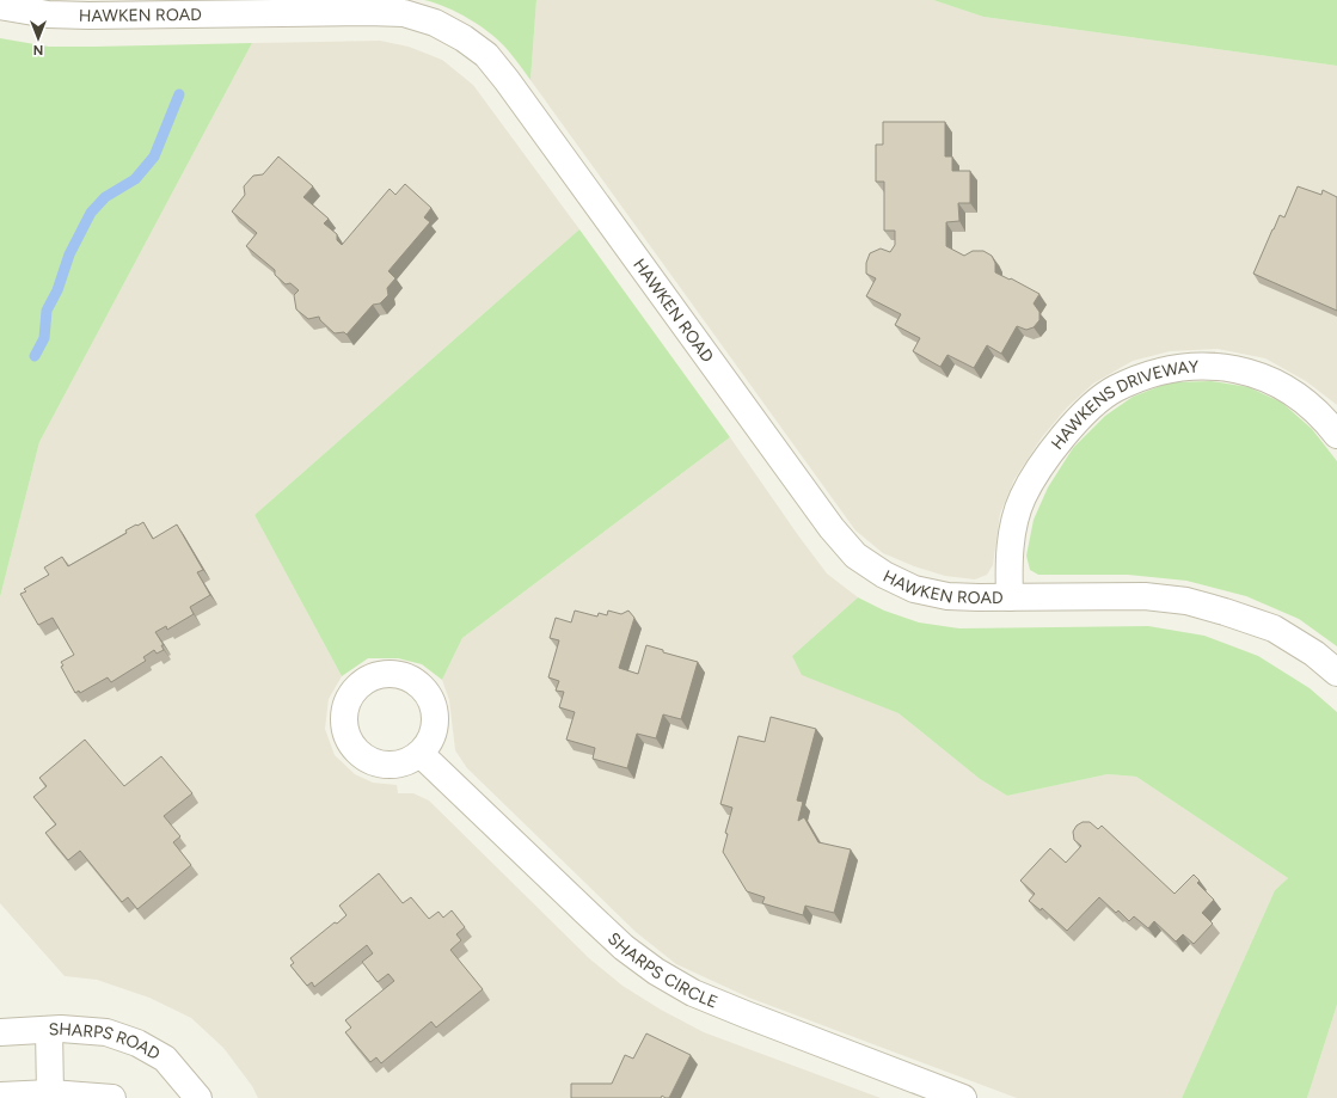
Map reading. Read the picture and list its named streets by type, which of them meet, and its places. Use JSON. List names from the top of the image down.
{
  "streets": {
    "street": [
      "HAWKEN ROAD",
      "HAWKENS DRIVEWAY",
      "SHARPS CIRCLE",
      "SHARPS ROAD"
    ]
  },
  "crossings": [
    ["HAWKEN ROAD", "HAWKENS DRIVEWAY"]
  ],
  "north": "bottom"
}
